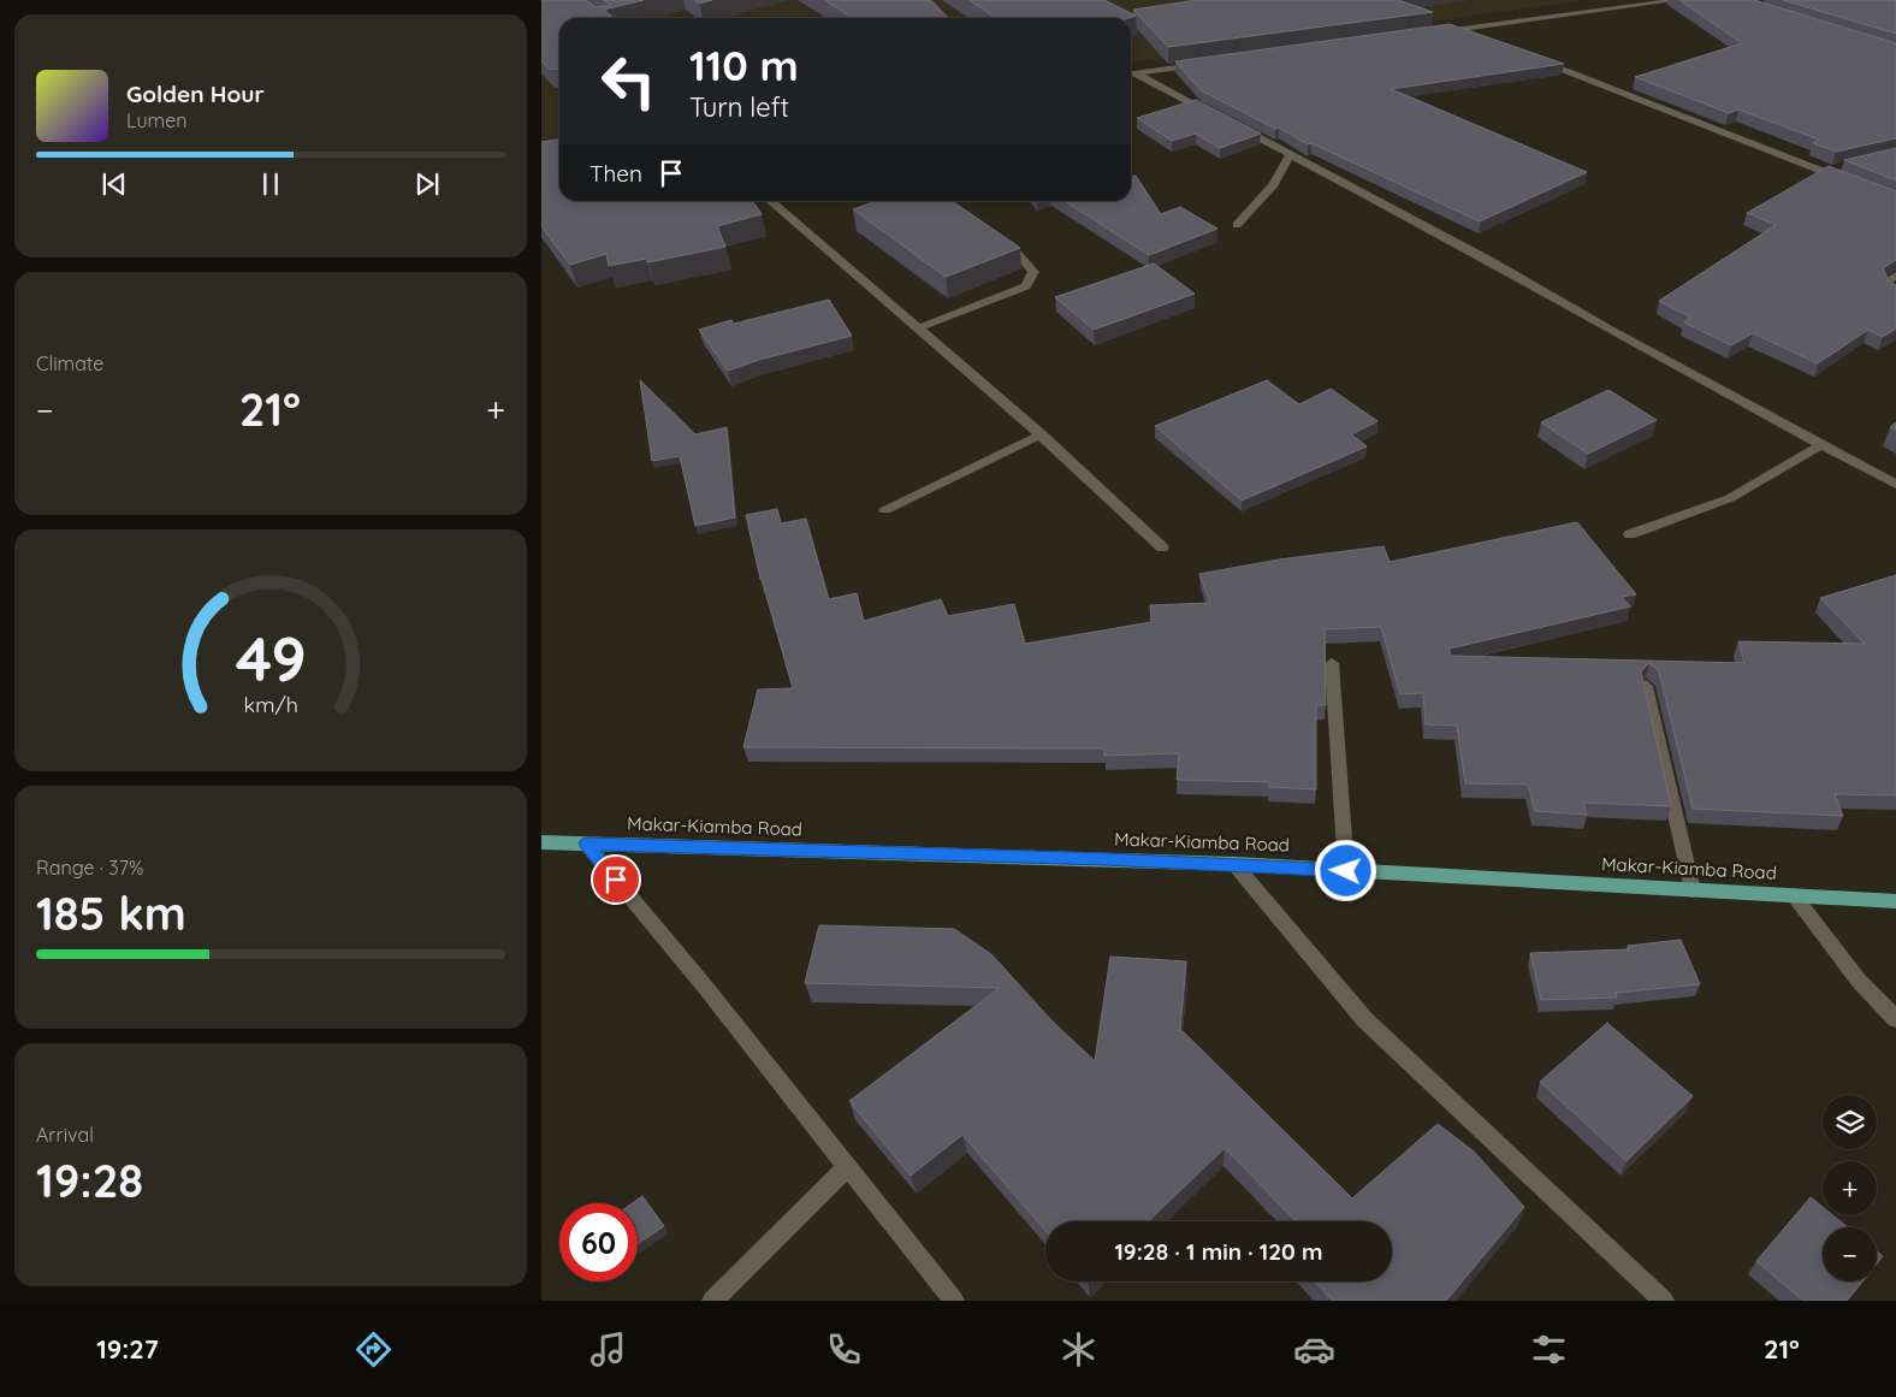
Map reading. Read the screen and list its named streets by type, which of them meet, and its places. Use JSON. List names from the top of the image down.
{
  "streets": {
    "main road": ["Makar-Kiamba Road"]
  },
  "page": {
    "turn": ["110 m", "Turn left"],
    "song": ["Golden Hour", "Lumen"],
    "then": "Then",
    "tile": [
      "Climate",
      ["Range · 37%", "185 km"],
      ["Arrival", "19:28"]
    ],
    "heat": ["−", "21°", "+"],
    "map_buttons": ["+", "−"],
    "limit": "60",
    "trip": "19:28 · 1 min · 120 m",
    "tabs": ["19:27", "21°"],
    "gauge": ["49", "km/h"]
  }
}
